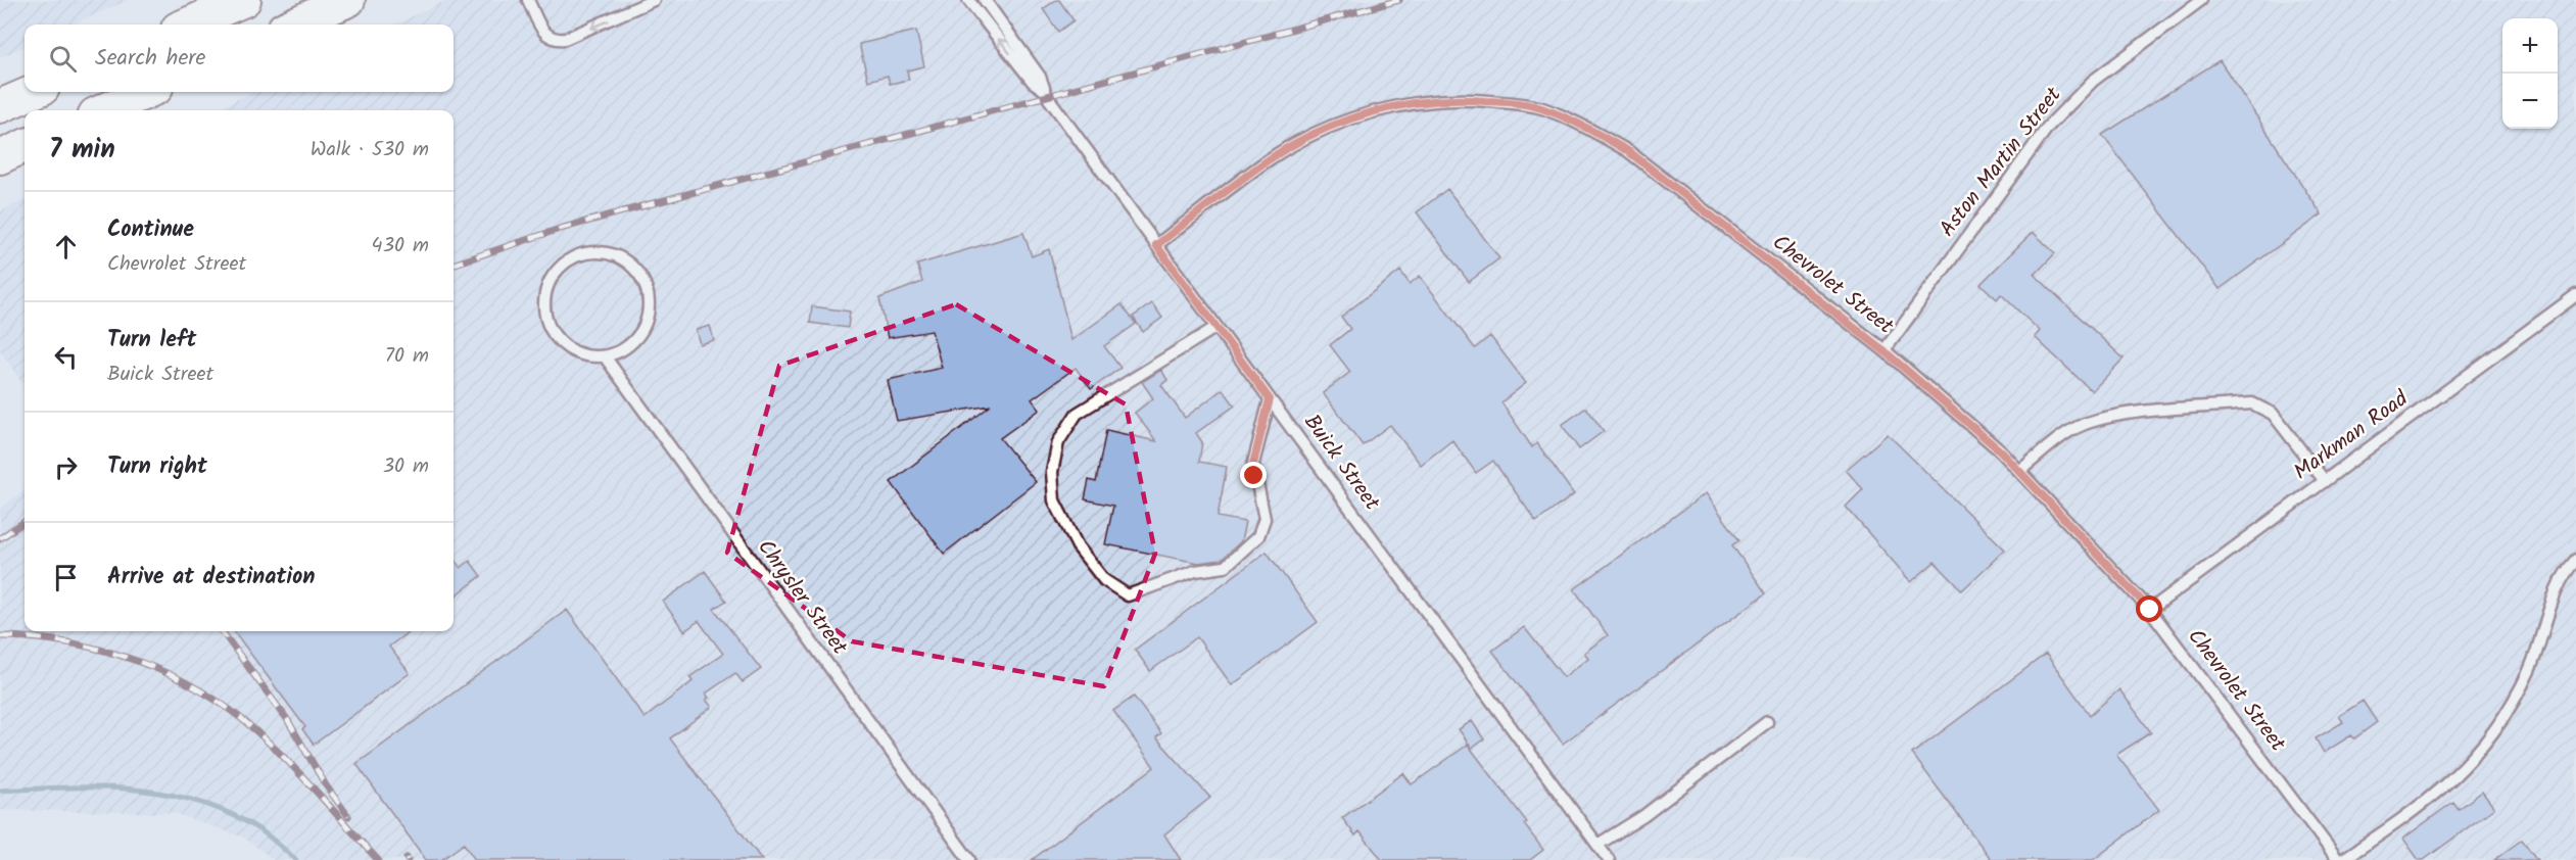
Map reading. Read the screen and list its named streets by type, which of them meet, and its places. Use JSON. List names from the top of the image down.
{
  "streets": {
    "lane": [
      "Aston Martin Street",
      "Chevrolet Street",
      "Markman Road",
      "Buick Street",
      "Chrysler Street"
    ]
  },
  "crossings": [
    ["Aston Martin Street", "Chevrolet Street"],
    ["Chevrolet Street", "Markman Road"],
    ["Chevrolet Street", "Buick Street"]
  ],
  "page": {
    "map_buttons": ["+", "−"],
    "search": "Search here",
    "heading": ["7 min", "Walk · 530 m"],
    "list": [
      ["Continue", "Chevrolet Street", "430 m"],
      ["Turn left", "Buick Street", "70 m"],
      ["Turn right", "30 m"],
      "Arrive at destination"
    ]
  }
}
